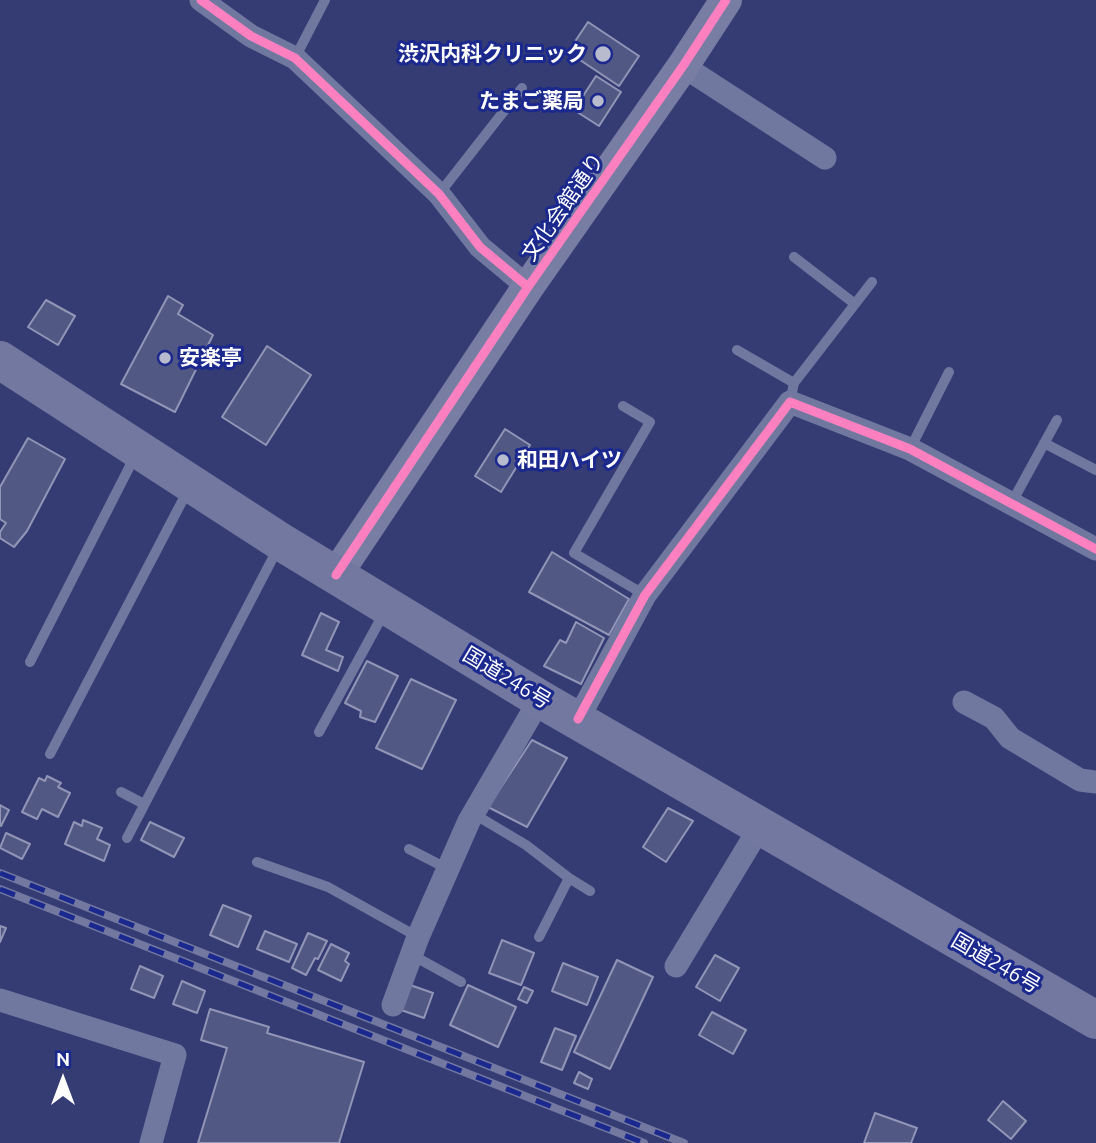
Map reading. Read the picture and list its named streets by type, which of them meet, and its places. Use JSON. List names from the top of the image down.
{
  "streets": {
    "highway": ["国道246号"],
    "street": ["文化会館通り"]
  },
  "crossings": [
    ["文化会館通り", "国道246号"]
  ],
  "places": [
    "渋沢内科クリニック",
    "たまご薬局",
    "安楽亭",
    "和田ハイツ"
  ],
  "north": "top"
}
